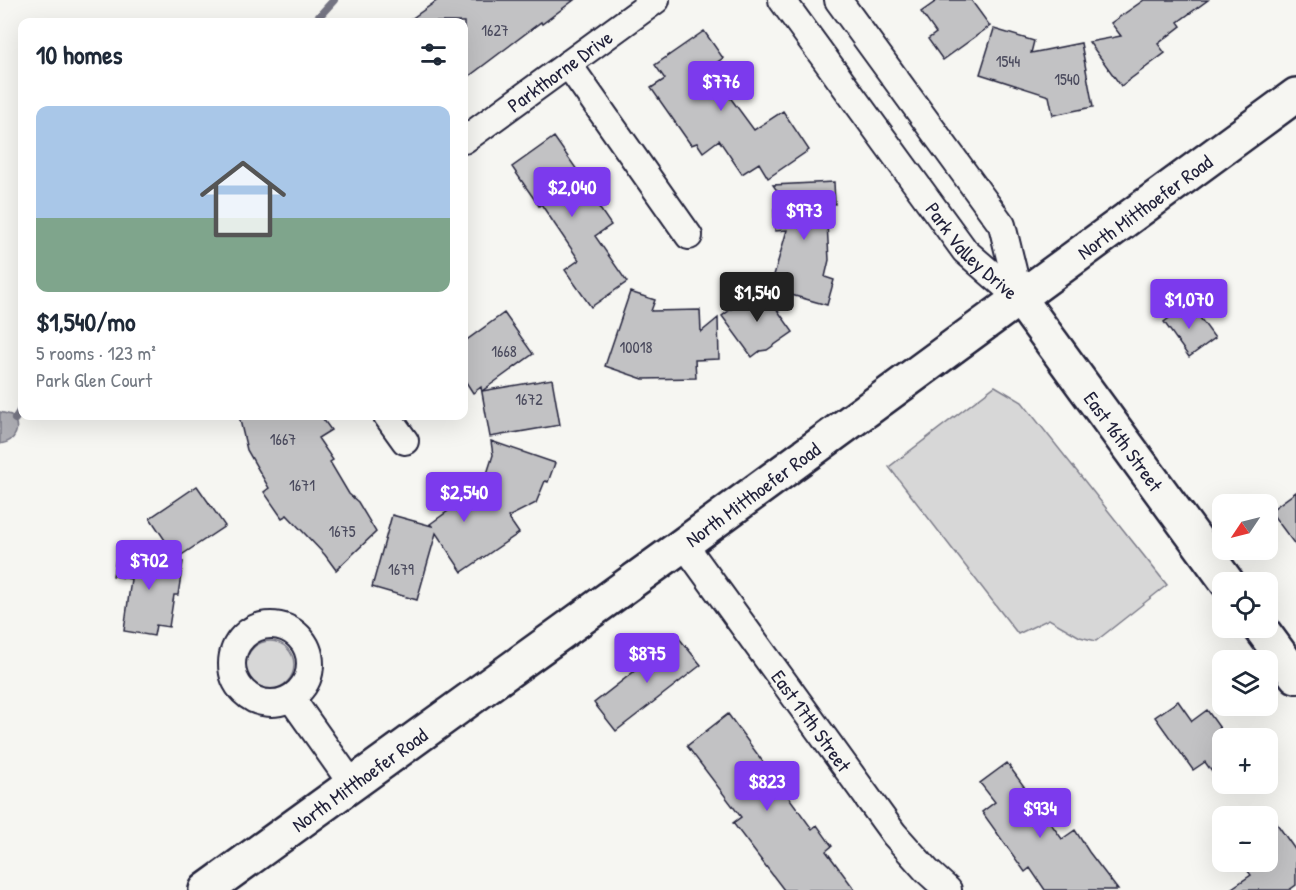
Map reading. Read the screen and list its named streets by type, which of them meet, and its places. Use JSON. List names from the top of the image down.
{
  "streets": {
    "main road": ["North Mitthoefer Road", "East 16th Street"],
    "street": ["Parkthorne Drive", "Park Valley Drive", "East 17th Street"]
  },
  "crossings": [
    ["North Mitthoefer Road", "Park Valley Drive"],
    ["North Mitthoefer Road", "East 16th Street"],
    ["North Mitthoefer Road", "East 17th Street"],
    ["Park Valley Drive", "East 16th Street"]
  ],
  "house_numbers": [
    "1627",
    "1544",
    "1540",
    "10018",
    "1668",
    "1672",
    "1667",
    "1671",
    "1675",
    "1679"
  ],
  "north": "bottom left",
  "page": {
    "heading": "10 homes",
    "price": [
      "$776",
      "$2,040",
      "$973",
      "$1,540",
      "$1,070",
      "$2,540",
      "$702",
      "$875",
      "$823",
      "$934"
    ],
    "list": [
      {
        "name": "$1,540/mo",
        "note": "5 rooms · 123 m² · Park Glen Court"
      }
    ],
    "map_buttons": ["+", "−"]
  }
}
